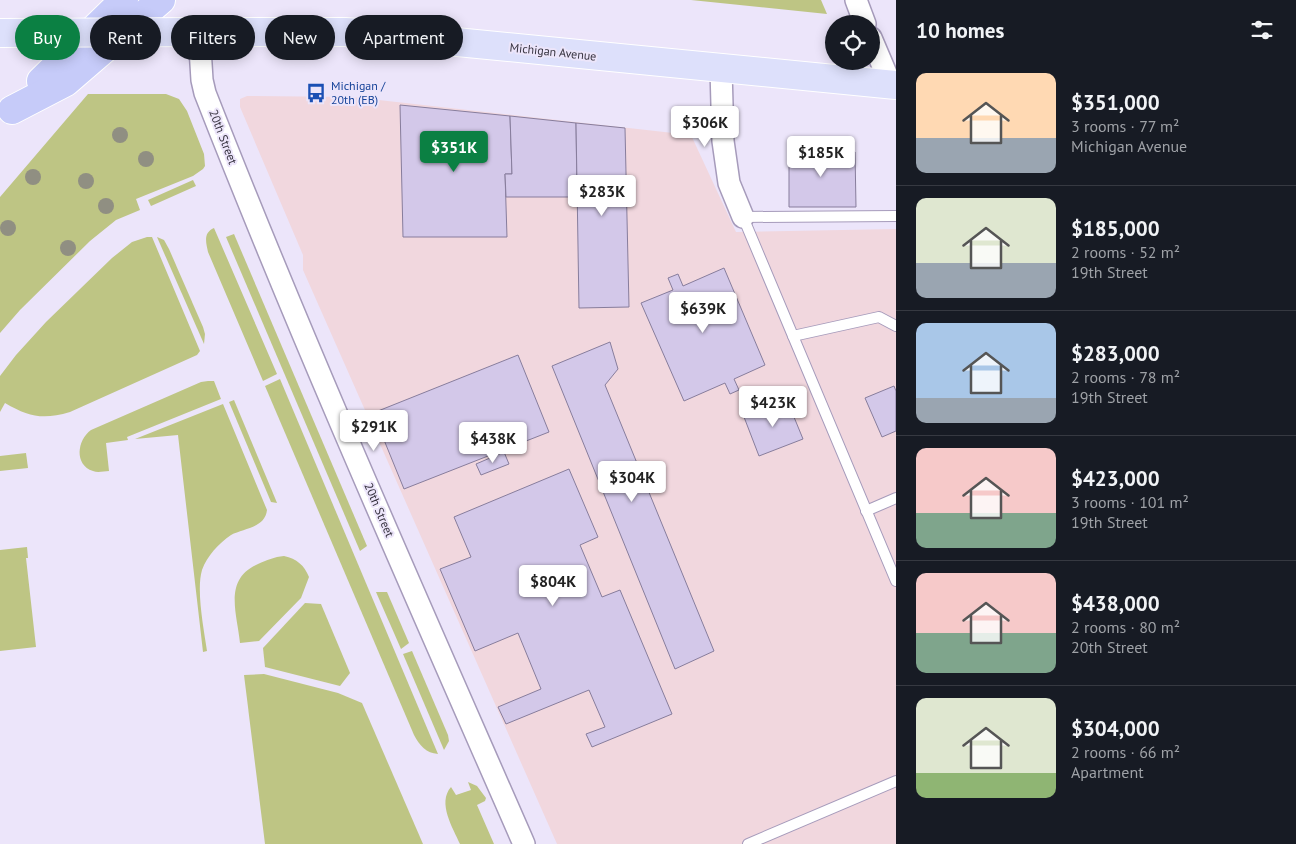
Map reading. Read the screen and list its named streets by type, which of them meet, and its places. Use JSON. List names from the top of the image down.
{
  "streets": {
    "main road": ["Michigan Avenue"],
    "street": ["20th Street"]
  },
  "places": {
    "bus stop": ["Michigan / 20th (EB)"]
  },
  "page": {
    "heading": "10 homes",
    "chip": [
      "Buy",
      "Rent",
      "Filters",
      "New",
      "Apartment"
    ],
    "list": [
      {
        "name": "$351,000",
        "note": "3 rooms · 77 m² · Michigan Avenue"
      },
      {
        "name": "$185,000",
        "note": "2 rooms · 52 m² · 19th Street"
      },
      {
        "name": "$283,000",
        "note": "2 rooms · 78 m² · 19th Street"
      },
      {
        "name": "$423,000",
        "note": "3 rooms · 101 m² · 19th Street"
      },
      {
        "name": "$438,000",
        "note": "2 rooms · 80 m² · 20th Street"
      },
      {
        "name": "$304,000",
        "note": "2 rooms · 66 m² · Apartment"
      }
    ],
    "price": [
      "$306K",
      "$351K",
      "$185K",
      "$283K",
      "$639K",
      "$423K",
      "$291K",
      "$438K",
      "$304K",
      "$804K"
    ]
  }
}
